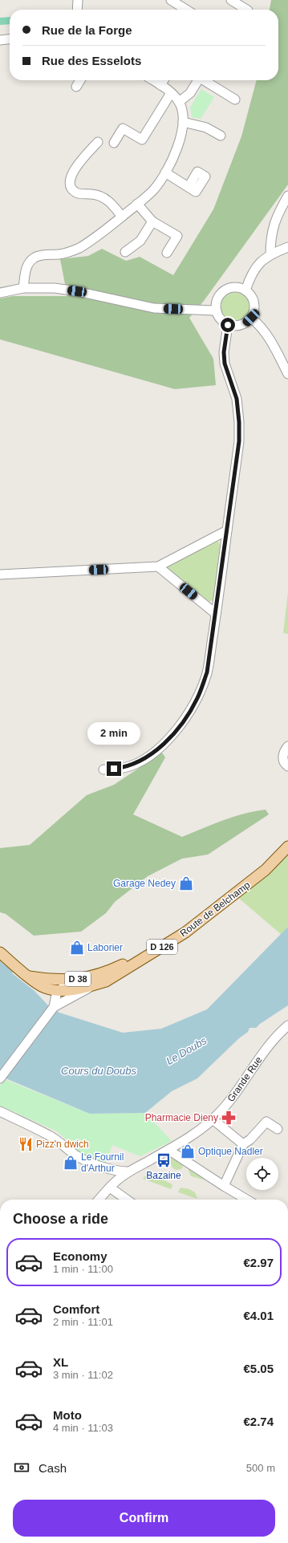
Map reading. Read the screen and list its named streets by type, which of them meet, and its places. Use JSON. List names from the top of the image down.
{
  "streets": {
    "main road": ["Route de Belchamp", "D 126", "D 38"],
    "street": ["Grande Rue"]
  },
  "crossings": [
    ["Route de Belchamp", "D 38"]
  ],
  "water": ["Le Doubs", "Cours du Doubs"],
  "places": {
    "shop": [
      "Garage Nedey",
      "Laborier",
      "Optique Nadler",
      "Le Fournil d'Arthur"
    ],
    "pharmacy": ["Pharmacie Dieny"],
    "restaurant": ["Pizz'n dwich"],
    "bus stop": ["Bazaine"]
  },
  "page": {
    "banner": ["Rue de la Forge", "Rue des Esselots"],
    "bubble": "2 min",
    "heading": "Choose a ride",
    "list": [
      {
        "name": "Economy",
        "note": "1 min · 11:00",
        "value": "€2.97"
      },
      {
        "name": "Comfort",
        "note": "2 min · 11:01",
        "value": "€4.01"
      },
      {
        "name": "XL",
        "note": "3 min · 11:02",
        "value": "€5.05"
      },
      {
        "name": "Moto",
        "note": "4 min · 11:03",
        "value": "€2.74"
      }
    ],
    "pay": ["Cash", "500 m"],
    "buttons": "Confirm"
  }
}
